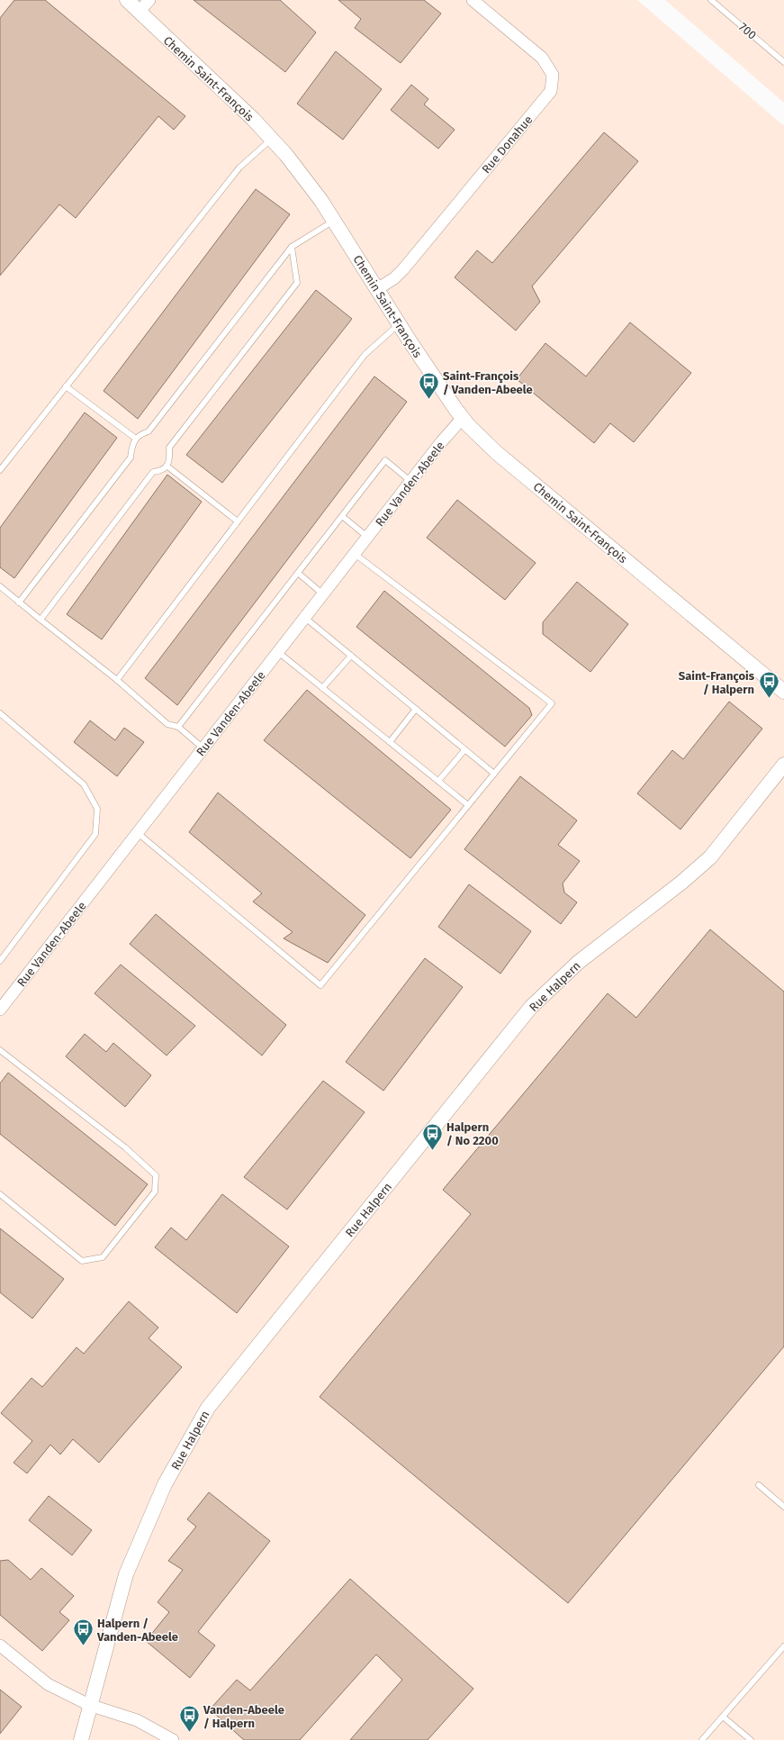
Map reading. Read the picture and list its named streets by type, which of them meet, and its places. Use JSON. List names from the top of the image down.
{
  "streets": {
    "street": [
      "Chemin Saint-François",
      "Rue Donahue",
      "Rue Vanden-Abeele",
      "Rue Halpern"
    ],
    "lane": ["700"]
  },
  "crossings": [
    ["Chemin Saint-François", "Rue Donahue"],
    ["Chemin Saint-François", "Rue Vanden-Abeele"]
  ],
  "places": {
    "bus stop": [
      "Saint-François / Vanden-Abeele",
      "Saint-François / Halpern",
      "Halpern / No 2200",
      "Halpern / Vanden-Abeele",
      "Vanden-Abeele / Halpern"
    ]
  }
}
